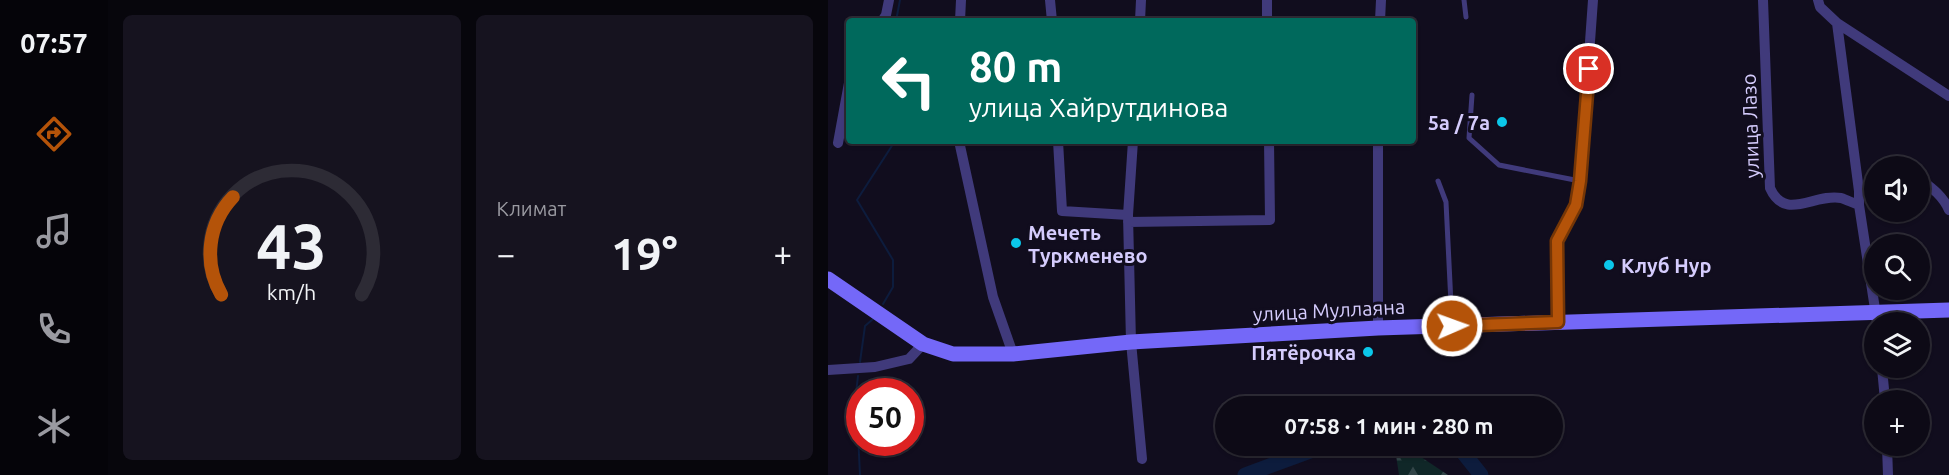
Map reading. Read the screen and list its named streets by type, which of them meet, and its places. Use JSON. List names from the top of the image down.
{
  "streets": {
    "main road": ["улица Муллаяна"],
    "street": ["улица Лазо"]
  },
  "places": [
    "5а / 7а",
    "Мечеть Туркменево",
    "Клуб Нур",
    "Пятёрочка"
  ],
  "page": {
    "tabs": "07:57",
    "tile": "Климат",
    "turn": ["80 m", "улица Хайрутдинова"],
    "map_buttons": "+",
    "heat": ["−", "19°", "+"],
    "limit": "50",
    "trip": "07:58 · 1 мин · 280 m",
    "gauge": ["43", "km/h"]
  }
}
